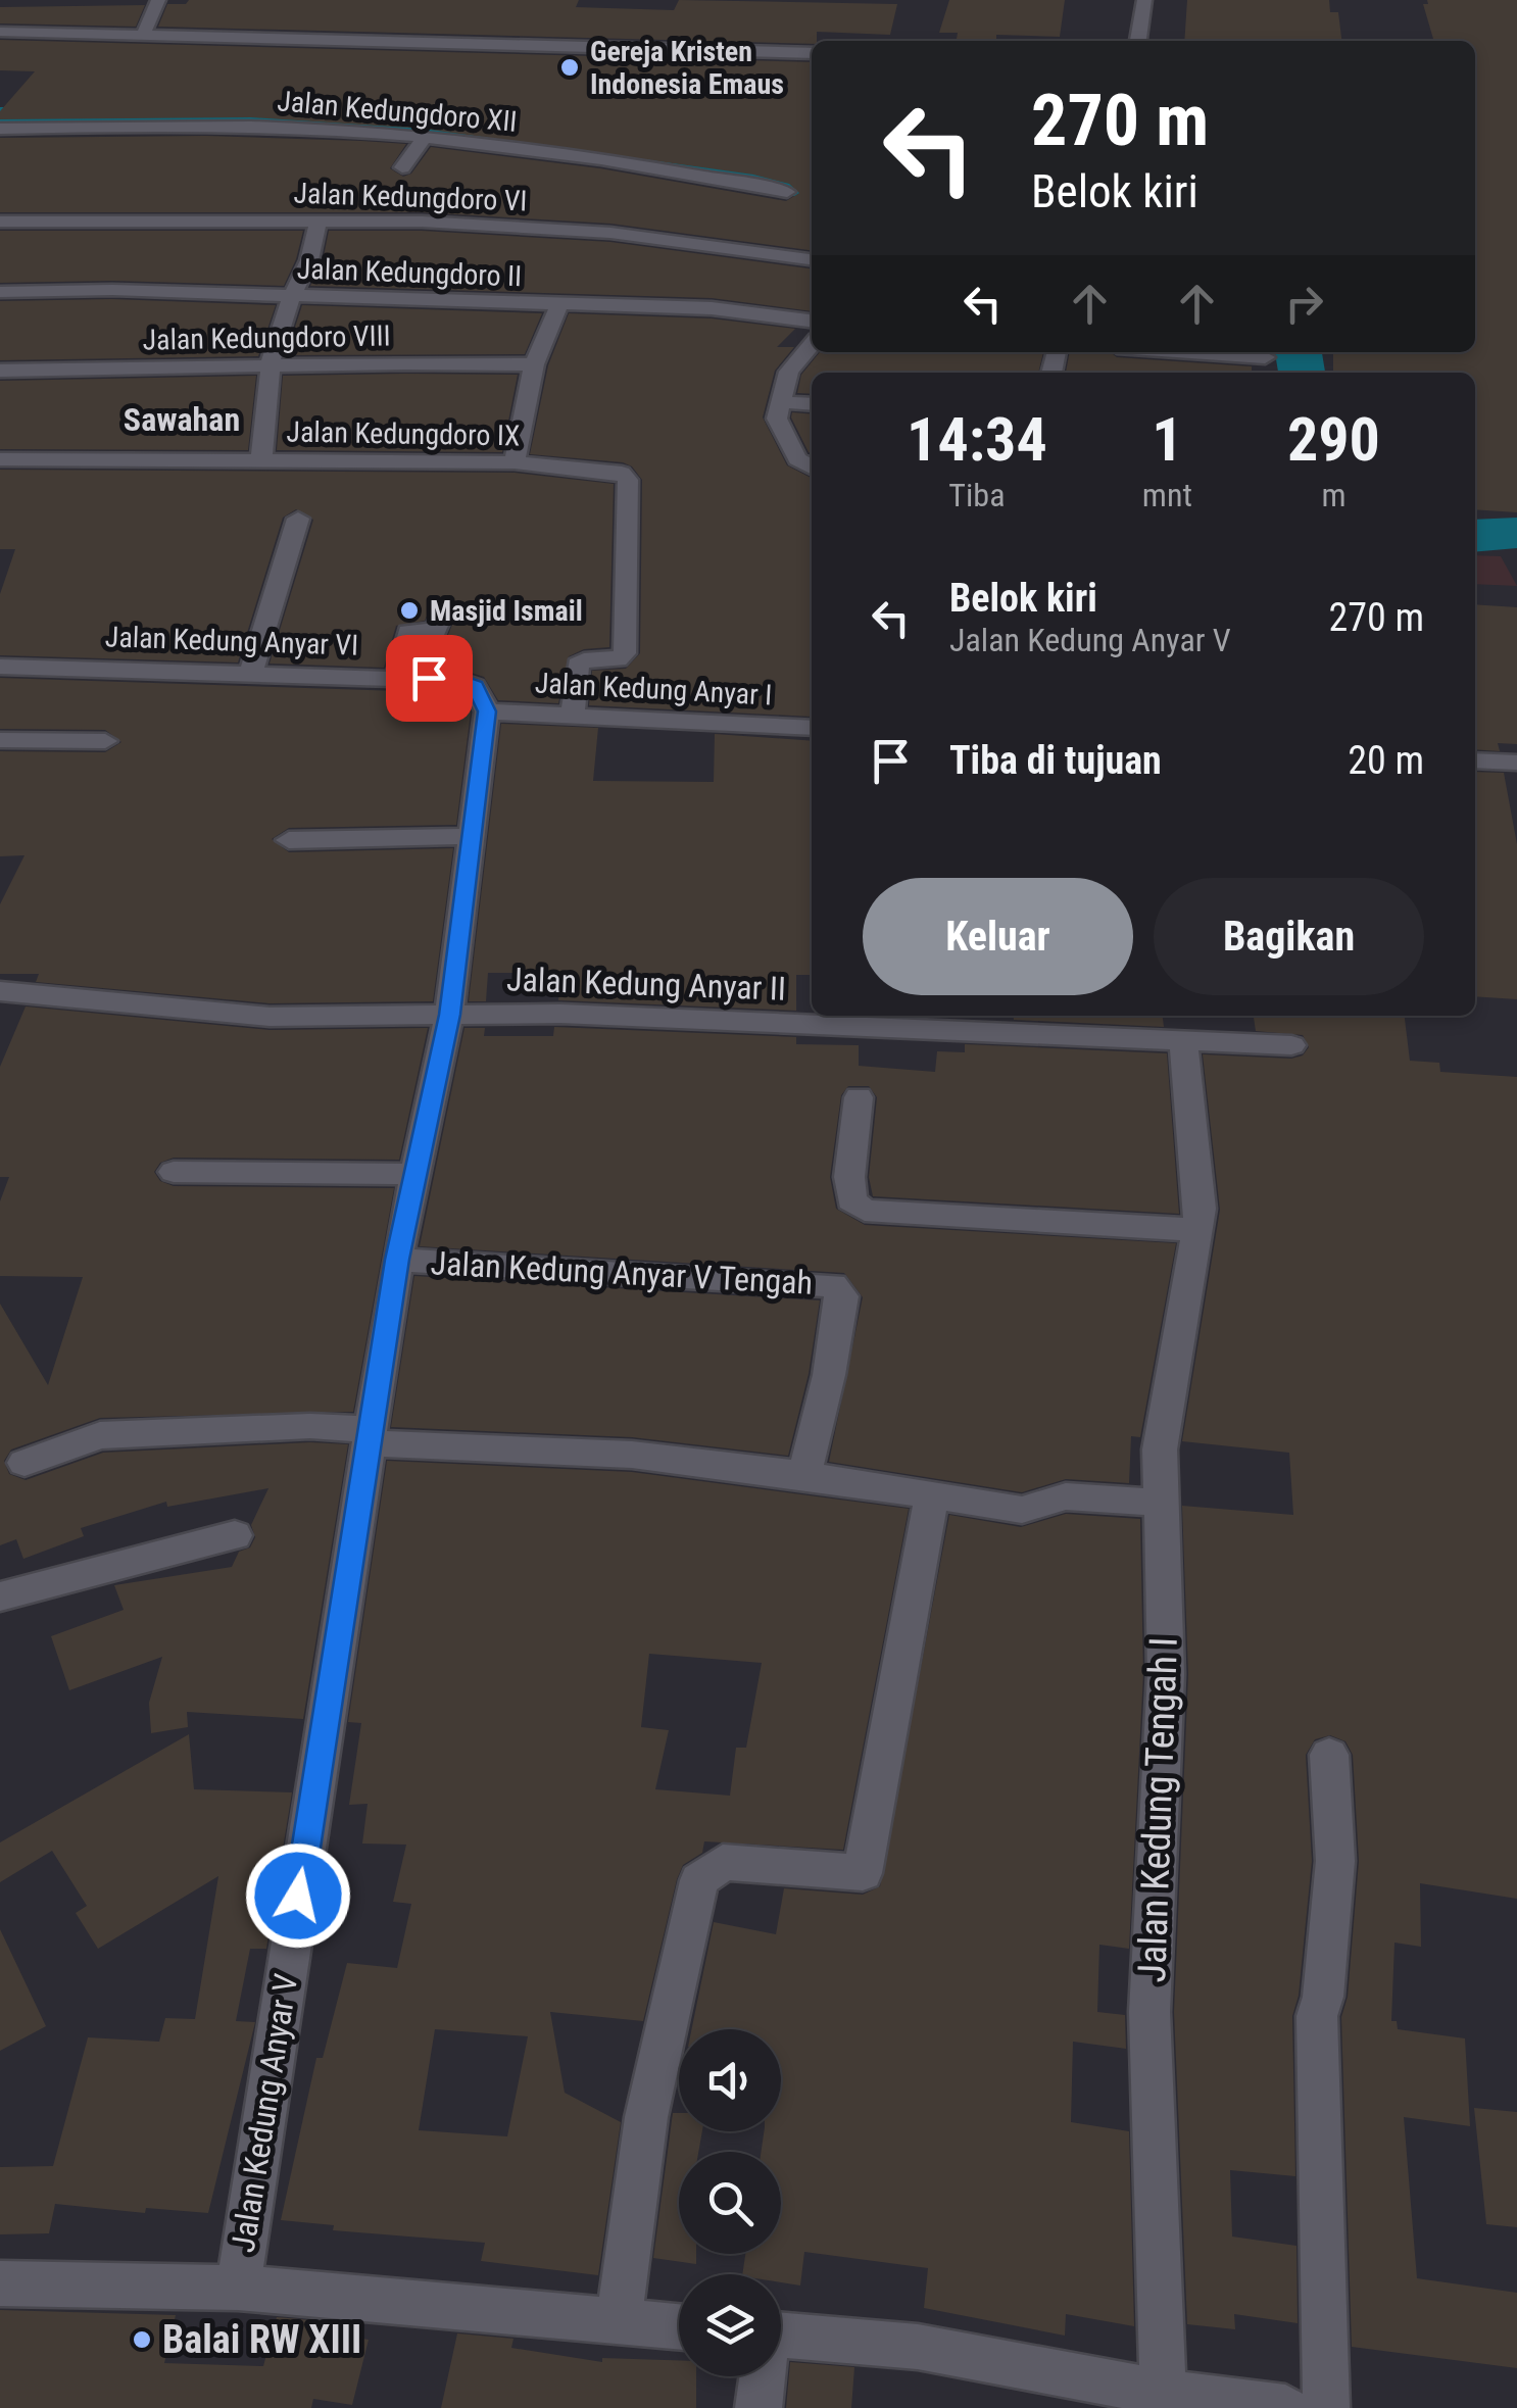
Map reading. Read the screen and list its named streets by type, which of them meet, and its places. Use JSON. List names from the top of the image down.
{
  "streets": {
    "street": [
      "Jalan Kedungdoro XII",
      "Jalan Kedungdoro VI",
      "Jalan Kedungdoro II",
      "Jalan Kedungdoro VIII",
      "Jalan Kedungdoro IX",
      "Jalan Kedung Anyar VI",
      "Jalan Kedung Anyar I",
      "Jalan Kedung Anyar II",
      "Jalan Kedung Anyar V Tengah",
      "Jalan Kedung Tengah I",
      "Jalan Kedung Anyar V"
    ]
  },
  "crossings": [
    ["Jalan Kedungdoro IX", "Jalan Kedung Anyar I"],
    ["Jalan Kedung Anyar VI", "Jalan Kedung Anyar I"],
    ["Jalan Kedung Anyar VI", "Jalan Kedung Anyar V"],
    ["Jalan Kedung Anyar I", "Jalan Kedung Anyar V"],
    ["Jalan Kedung Anyar II", "Jalan Kedung Tengah I"],
    ["Jalan Kedung Anyar II", "Jalan Kedung Anyar V"],
    ["Jalan Kedung Anyar V Tengah", "Jalan Kedung Anyar V"]
  ],
  "districts": ["Sawahan"],
  "places": ["Gereja Kristen Indonesia Emaus", "Masjid Ismail", "Balai RW XIII"],
  "page": {
    "turn": ["270 m", "Belok kiri"],
    "eta": [
      "14:34",
      "Tiba",
      "1",
      "mnt",
      "290",
      "m"
    ],
    "list": [
      {
        "name": "Belok kiri",
        "note": "Jalan Kedung Anyar V",
        "value": "270 m"
      },
      {
        "name": "Tiba di tujuan",
        "value": "20 m"
      }
    ],
    "buttons": ["Keluar", "Bagikan"]
  }
}
